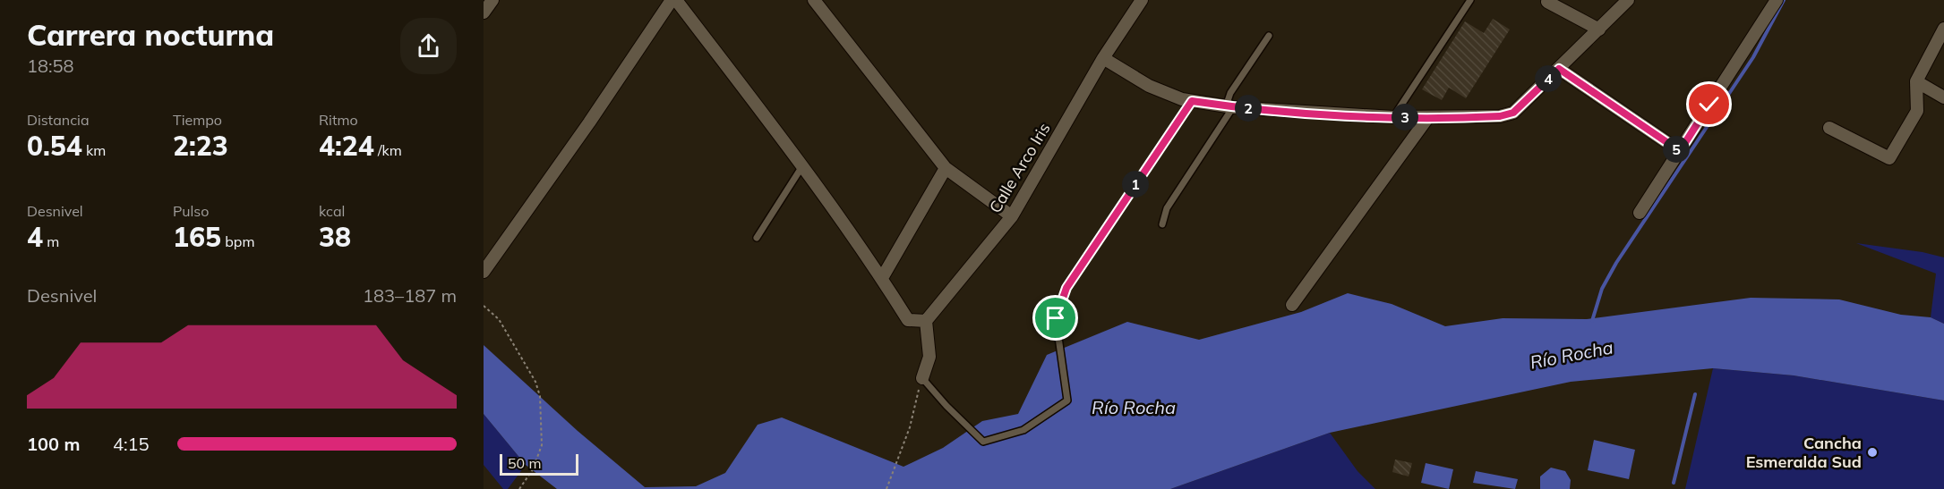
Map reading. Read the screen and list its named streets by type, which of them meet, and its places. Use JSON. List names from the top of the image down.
{
  "streets": {
    "street": ["Calle Arco Iris"]
  },
  "water": ["Río Rocha"],
  "places": ["Cancha Esmeralda Sud"],
  "scale_bar": "50 m",
  "page": {
    "heading": ["Carrera nocturna", "18:58"],
    "pins": [
      "4",
      "2",
      "3",
      "5",
      "1"
    ],
    "stats": [
      ["Distancia", "0.54 km"],
      ["Tiempo", "2:23"],
      ["Ritmo", "4:24 /km"],
      ["Desnivel", "4 m"],
      ["Pulso", "165 bpm"],
      ["kcal", "38"]
    ],
    "chart": ["Desnivel", "183–187 m"],
    "list": [
      {
        "name": "100 m",
        "note": "4:15"
      }
    ],
    "scale": "50 m"
  }
}
